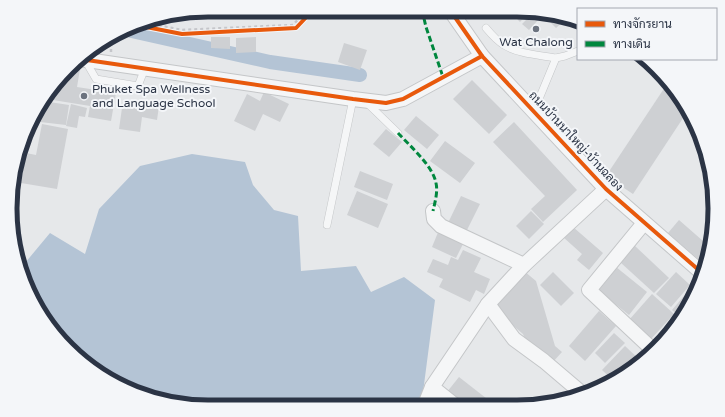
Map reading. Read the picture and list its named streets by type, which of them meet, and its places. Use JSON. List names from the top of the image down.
{
  "streets": {
    "street": ["ถนนบ้านนาใหญ่-บ้านฉลอง"]
  },
  "places": ["Wat Chalong", "Phuket Spa Wellness and Language School"],
  "legend": ["ทางจักรยาน", "ทางเดิน"]
}
